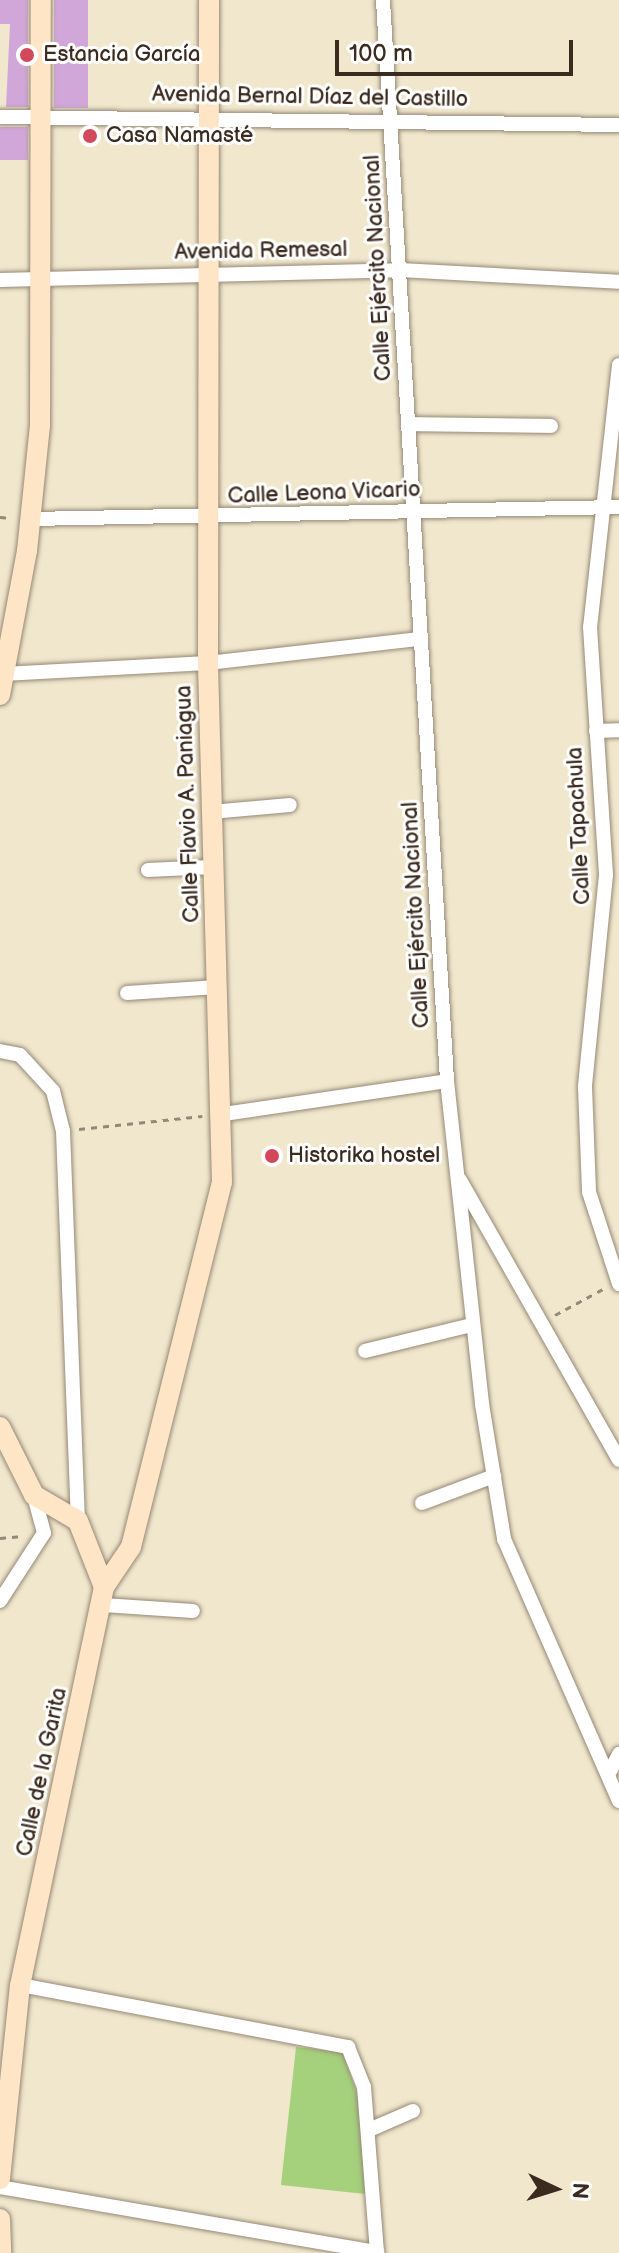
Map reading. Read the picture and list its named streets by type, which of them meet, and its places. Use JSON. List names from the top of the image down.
{
  "streets": {
    "street": [
      "Avenida Bernal Díaz del Castillo",
      "Avenida Remesal",
      "Calle Ejército Nacional",
      "Calle Leona Vicario",
      "Calle Flavio A. Paniagua",
      "Calle Tapachula",
      "Calle de la Garita"
    ]
  },
  "crossings": [
    ["Avenida Bernal Díaz del Castillo", "Calle Ejército Nacional"],
    ["Avenida Bernal Díaz del Castillo", "Calle Flavio A. Paniagua"],
    ["Avenida Remesal", "Calle Ejército Nacional"],
    ["Avenida Remesal", "Calle Flavio A. Paniagua"],
    ["Calle Ejército Nacional", "Calle Leona Vicario"],
    ["Calle Leona Vicario", "Calle Flavio A. Paniagua"],
    ["Calle Leona Vicario", "Calle Tapachula"],
    ["Calle Flavio A. Paniagua", "Calle de la Garita"]
  ],
  "places": ["Estancia García", "Casa Namasté", "Historika hostel"],
  "scale_bar": "100 m",
  "north": "right"
}
